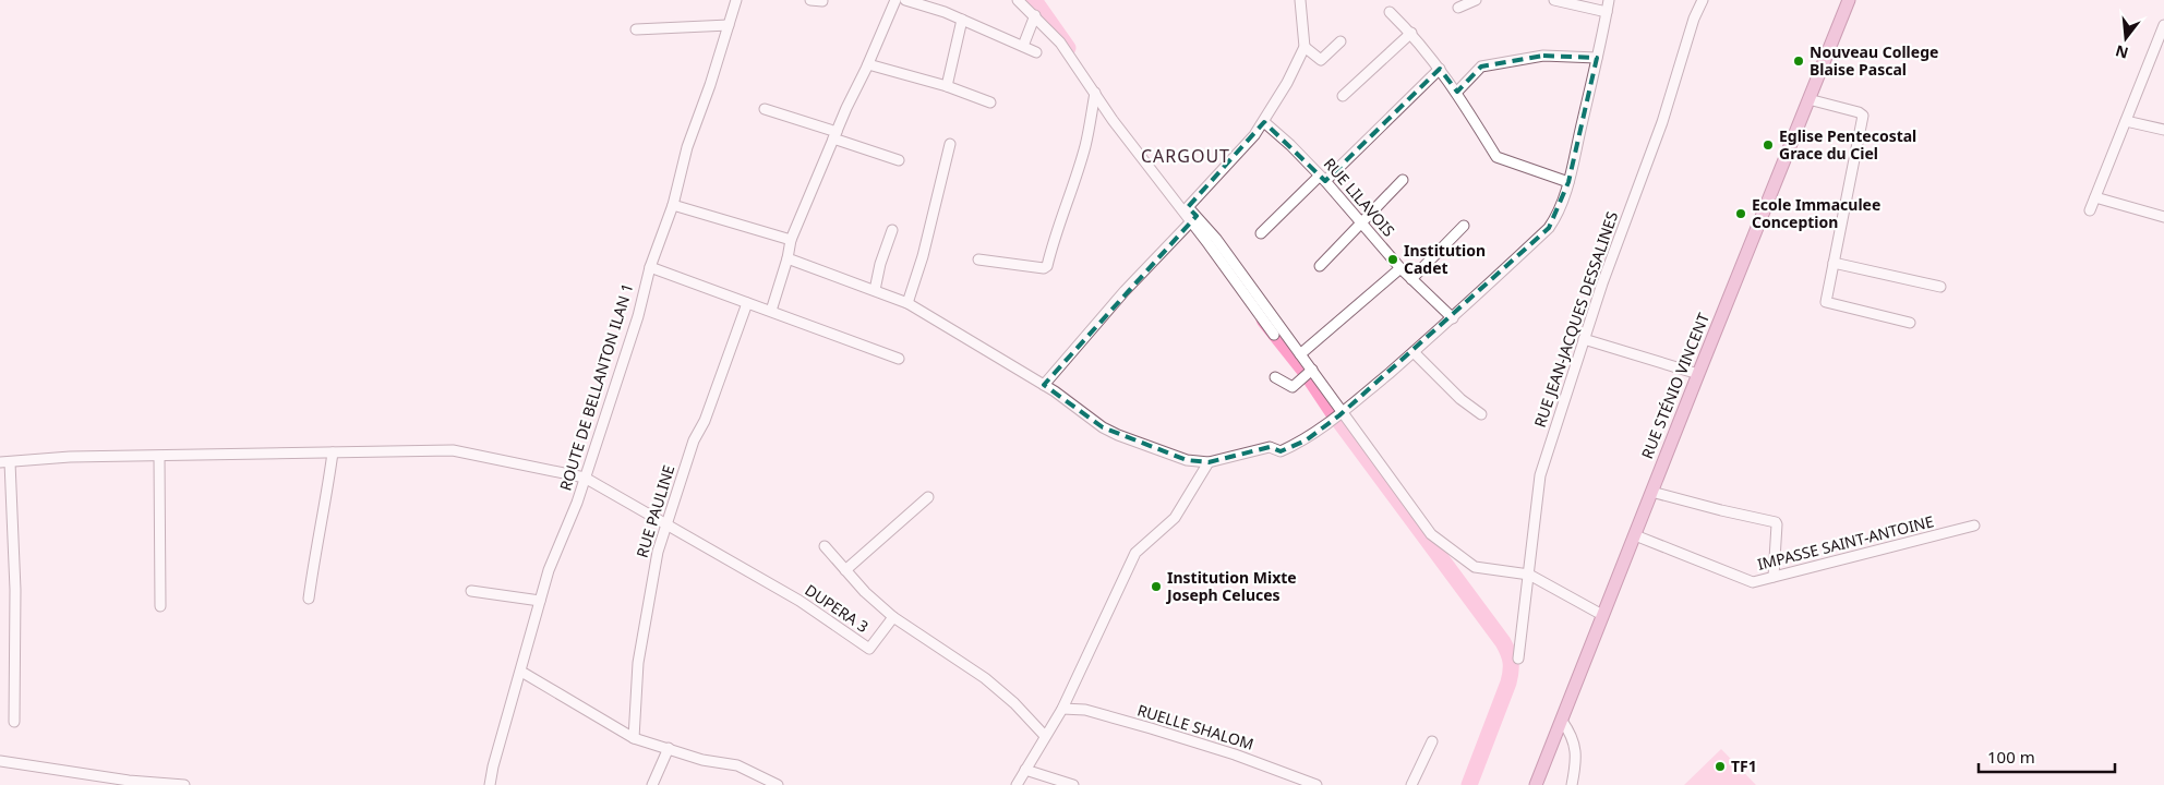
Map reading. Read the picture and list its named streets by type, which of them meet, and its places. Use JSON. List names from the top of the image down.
{
  "streets": {
    "main road": ["RUE STÉNIO VINCENT"],
    "street": [
      "RUE LILAVOIS",
      "RUE JEAN-JACQUES DESSALINES",
      "ROUTE DE BELLANTON ILAN 1",
      "RUE PAULINE",
      "IMPASSE SAINT-ANTOINE",
      "DUPERA 3",
      "RUELLE SHALOM"
    ]
  },
  "crossings": [
    ["RUE STÉNIO VINCENT", "IMPASSE SAINT-ANTOINE"],
    ["ROUTE DE BELLANTON ILAN 1", "DUPERA 3"],
    ["RUE PAULINE", "DUPERA 3"]
  ],
  "districts": ["CARGOUT"],
  "places": [
    "Nouveau College Blaise Pascal",
    "Eglise Pentecostal Grace du Ciel",
    "Ecole Immaculee Conception",
    "Institution Cadet",
    "Institution Mixte Joseph Celuces",
    "TF1"
  ],
  "scale_bar": "100 m",
  "north": "bottom"
}
